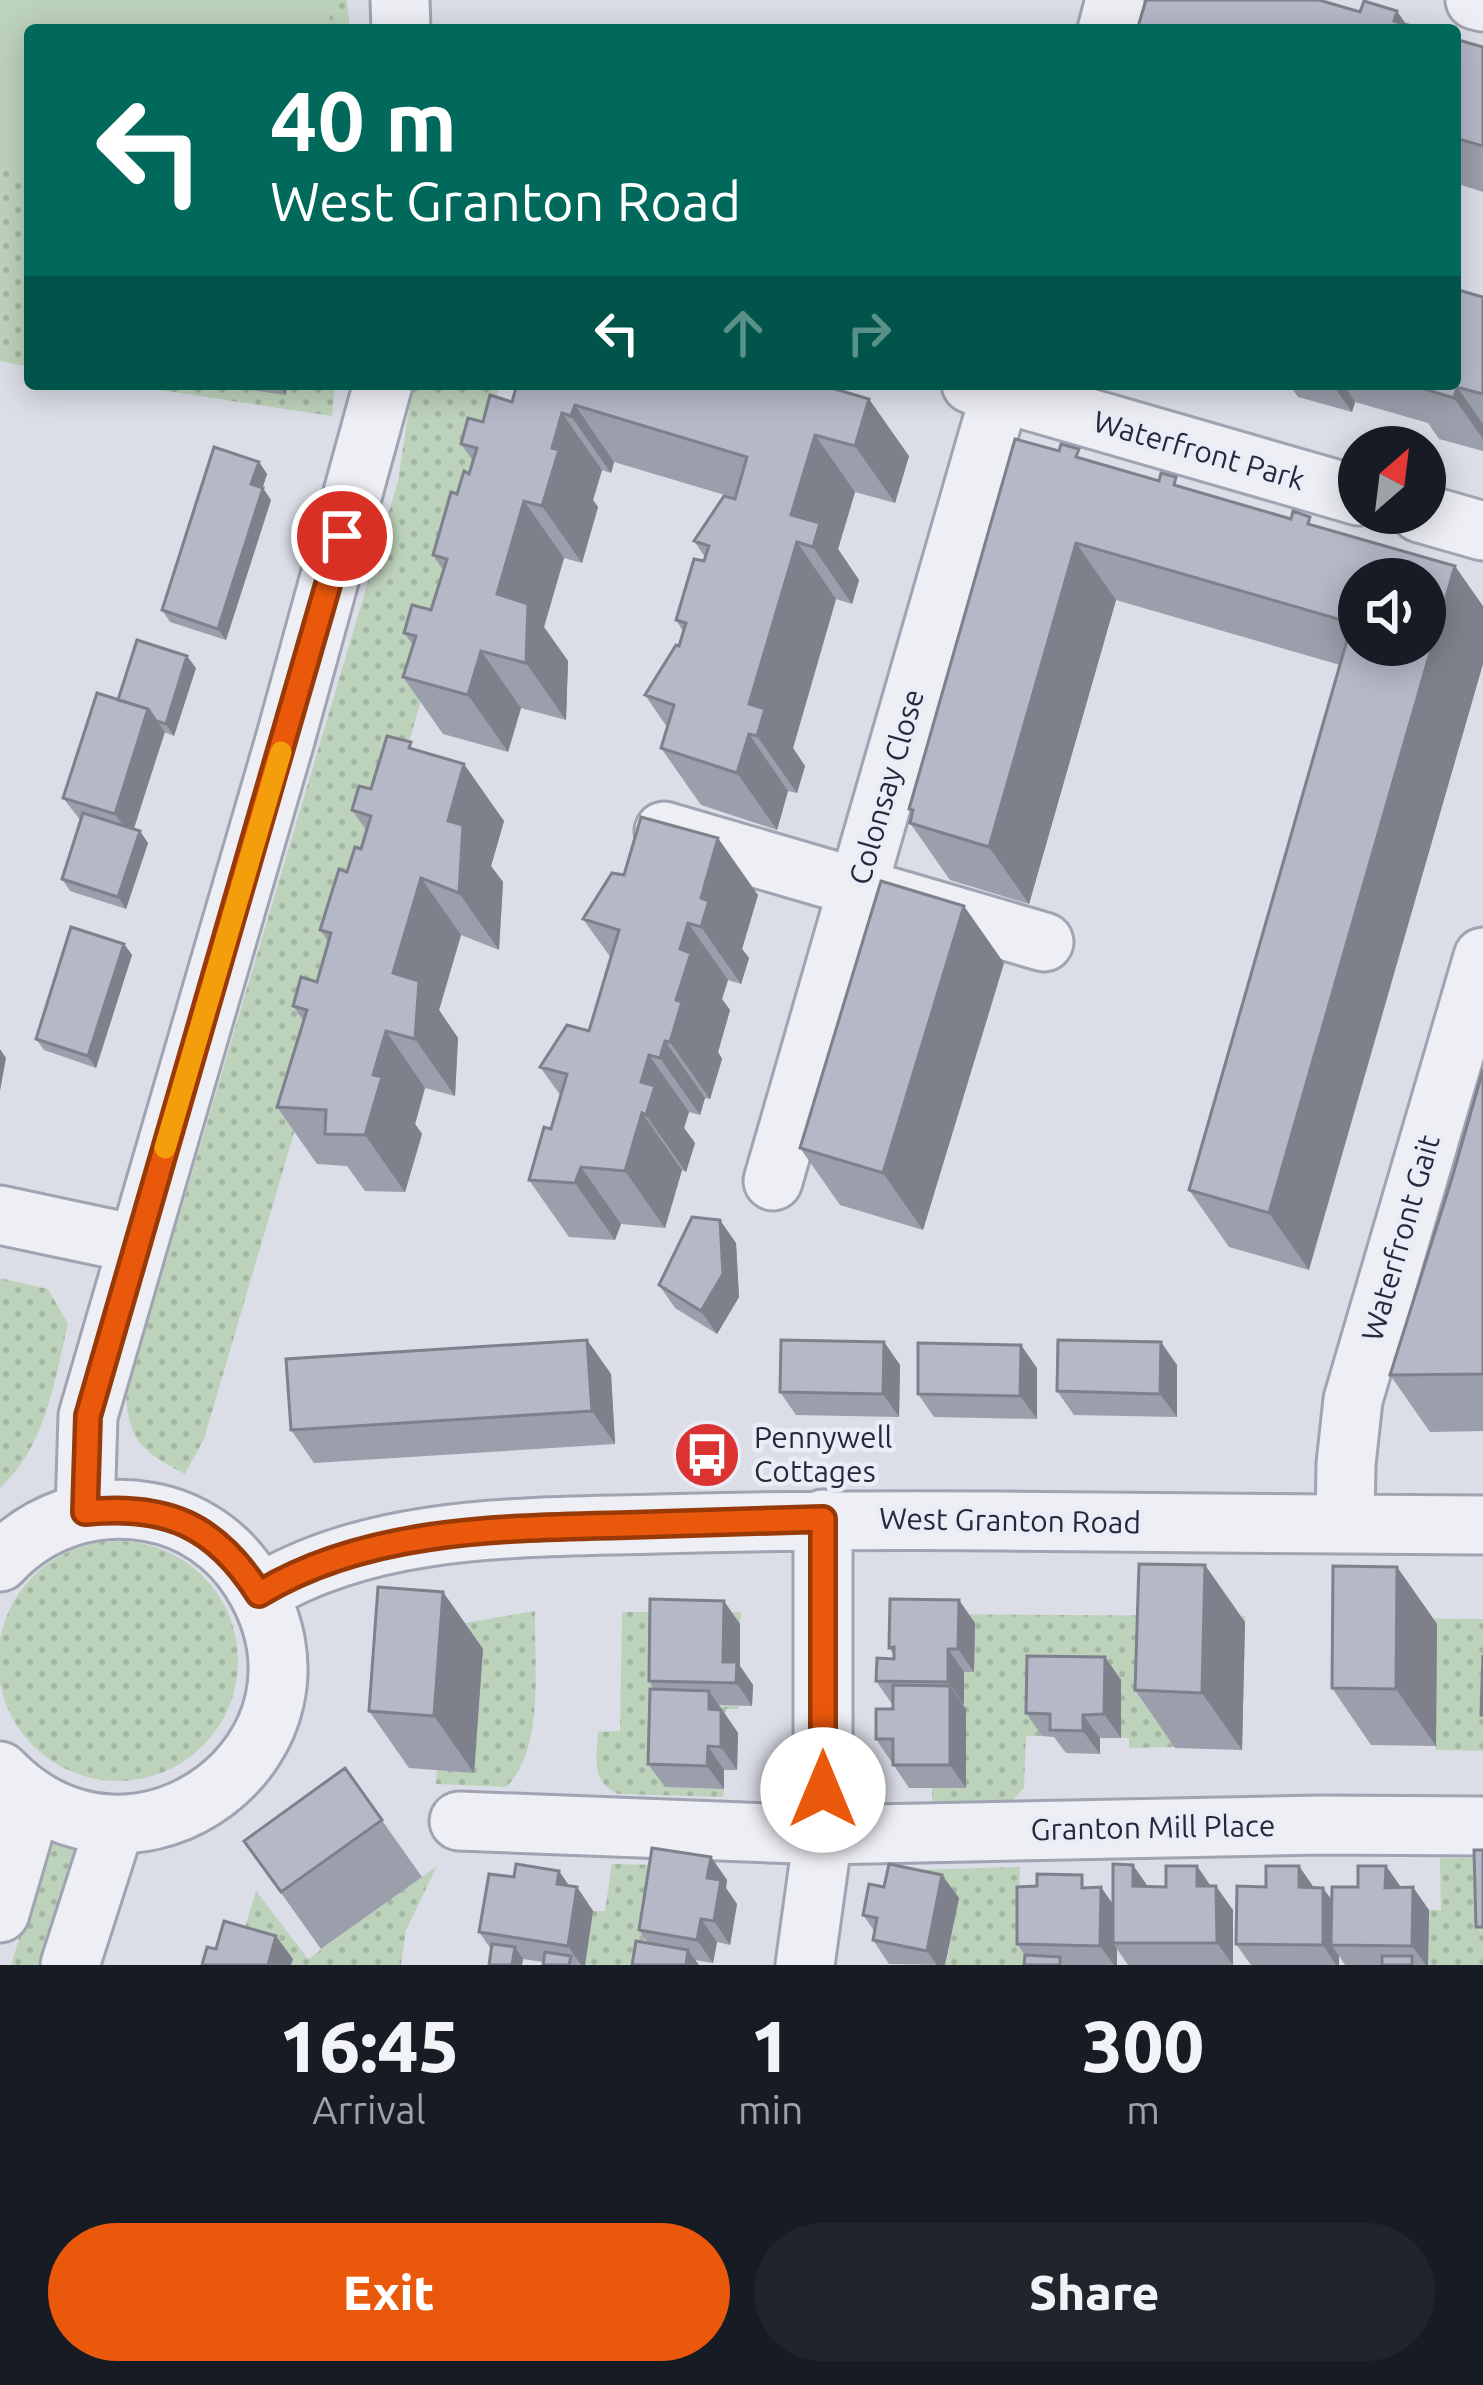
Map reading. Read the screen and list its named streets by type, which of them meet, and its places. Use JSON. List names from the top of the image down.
{
  "streets": {
    "street": [
      "Waterfront Park",
      "Colonsay Close",
      "Waterfront Gait",
      "West Granton Road",
      "Granton Mill Place"
    ]
  },
  "crossings": [
    ["Waterfront Gait", "West Granton Road"]
  ],
  "places": {
    "bus stop": ["Pennywell Cottages"]
  },
  "north": "top right",
  "page": {
    "turn": ["40 m", "West Granton Road"],
    "eta": [
      "16:45",
      "Arrival",
      "1",
      "min",
      "300",
      "m"
    ],
    "buttons": ["Exit", "Share"]
  }
}
